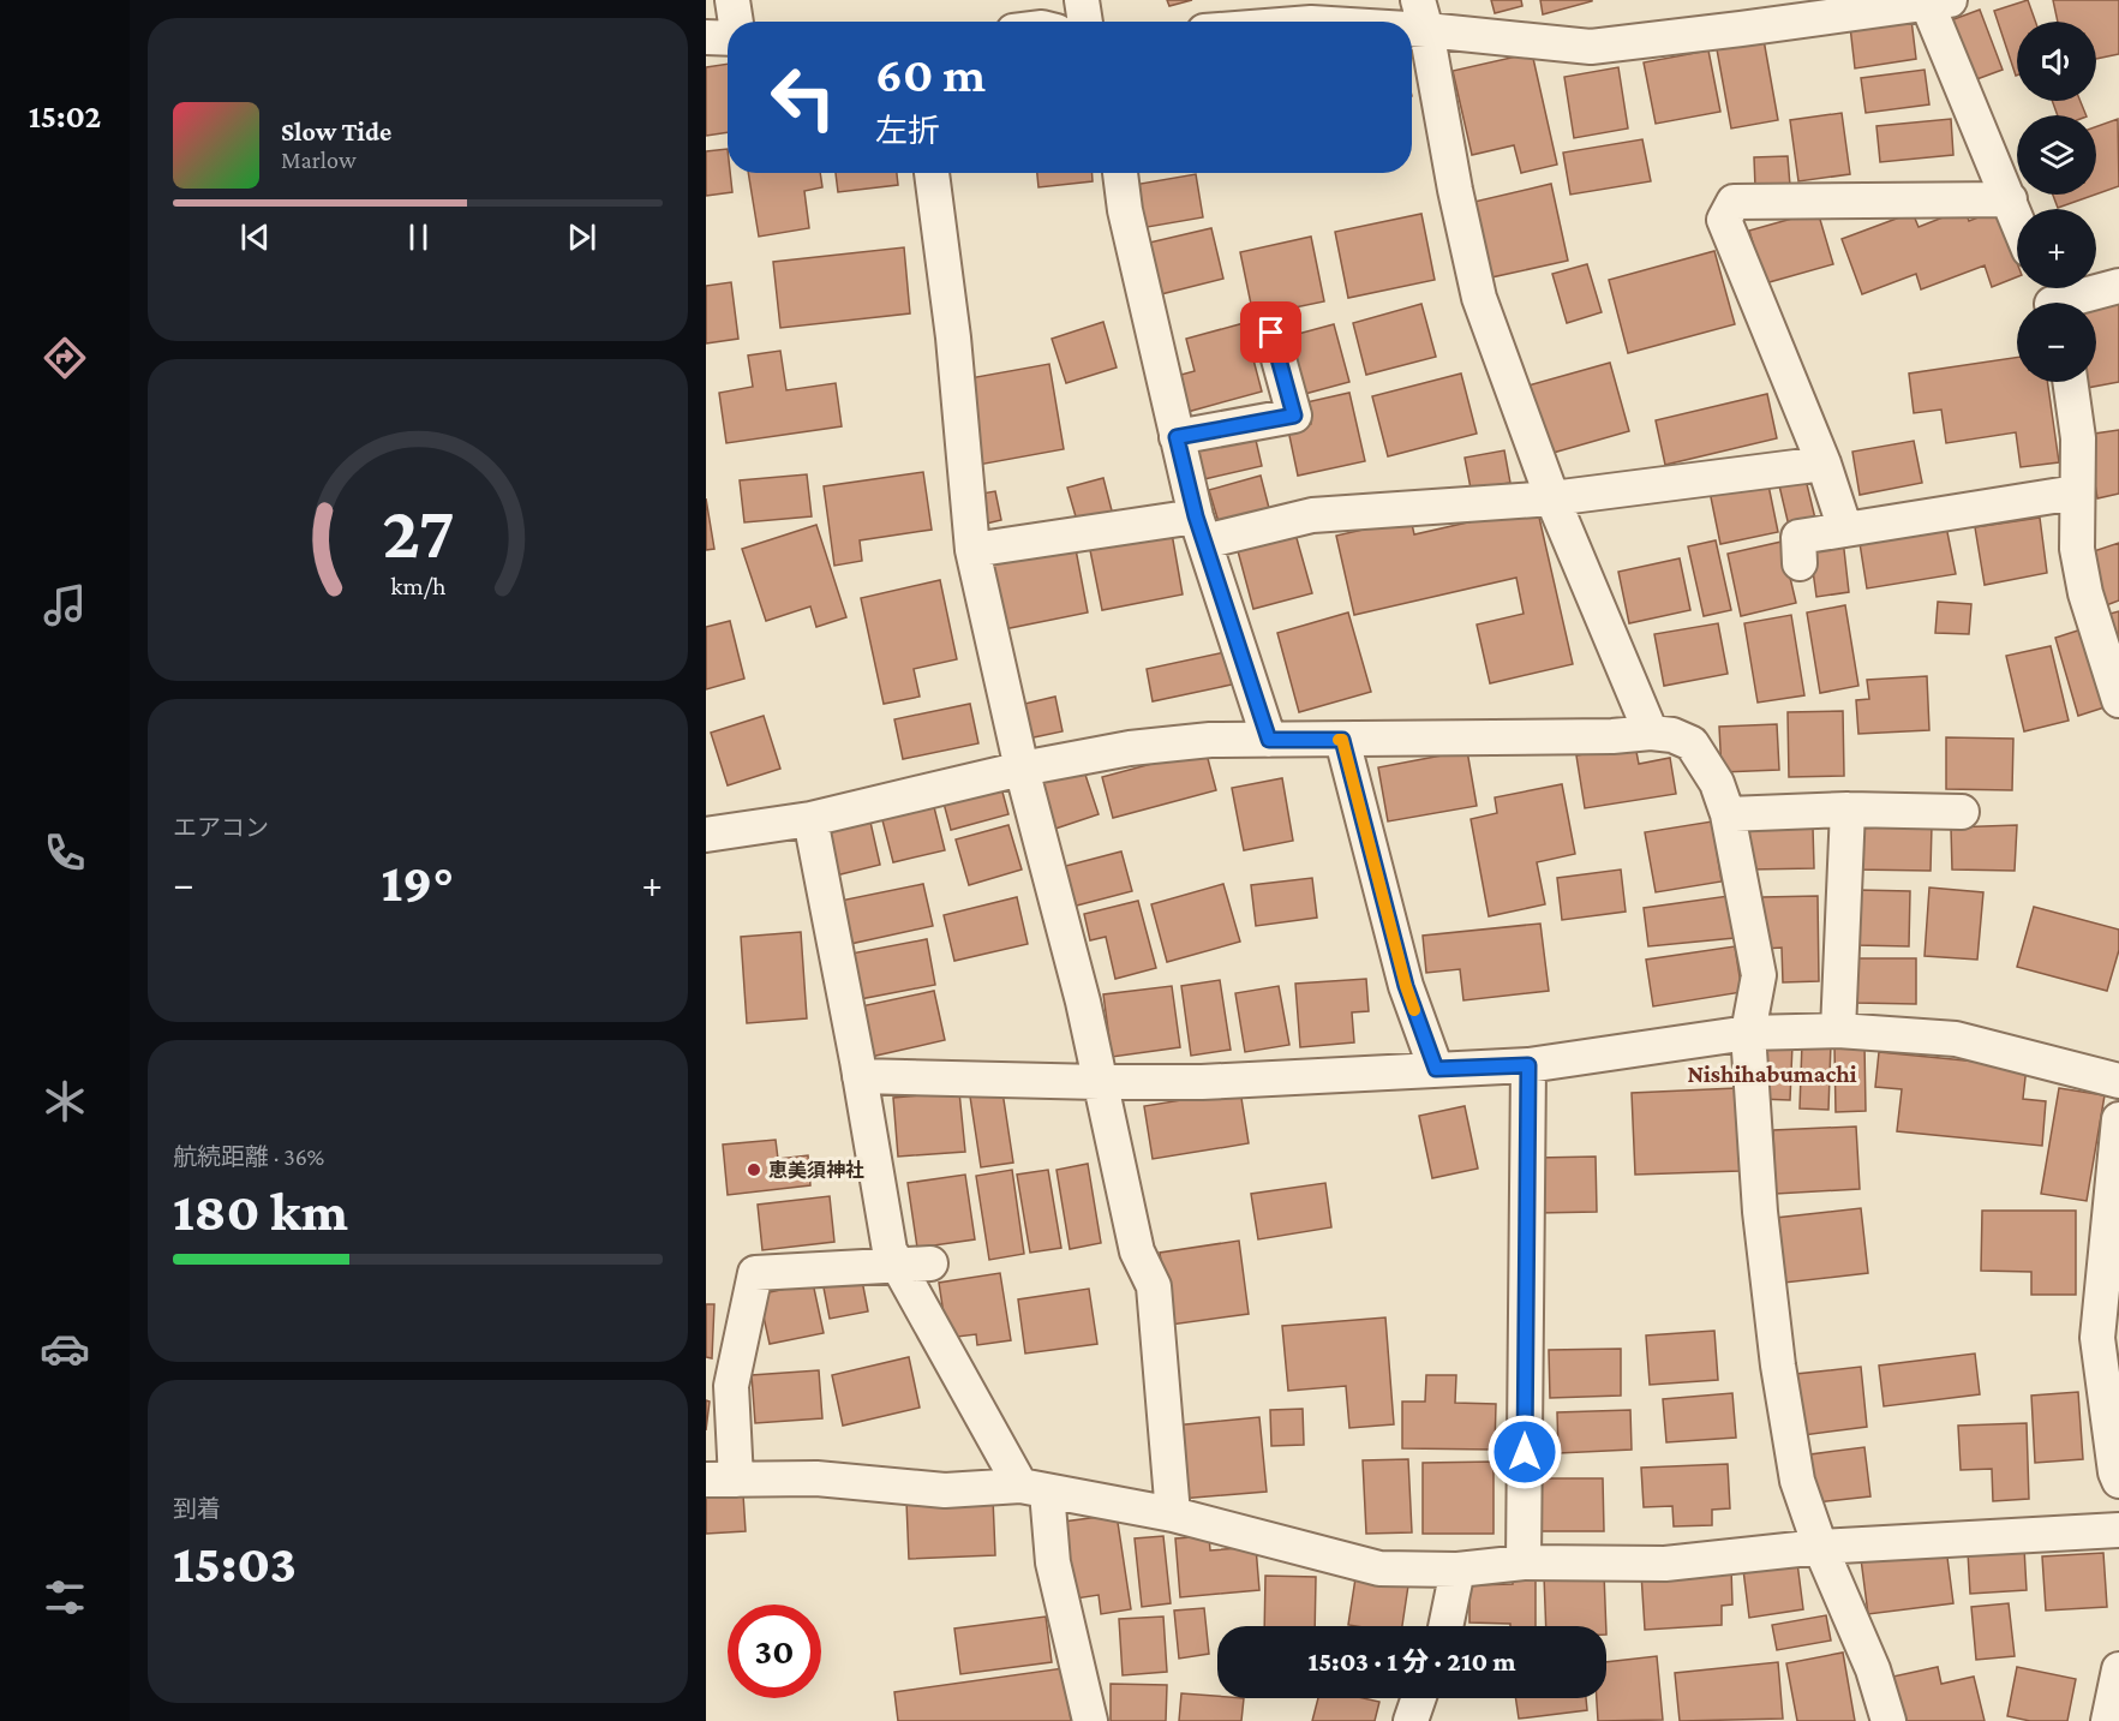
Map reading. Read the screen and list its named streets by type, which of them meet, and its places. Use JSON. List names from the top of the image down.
{
  "districts": ["Nishihabumachi"],
  "places": ["恵美須神社"],
  "page": {
    "tabs": "15:02",
    "map_buttons": ["+", "−"],
    "turn": ["60 m", "左折"],
    "song": ["Slow Tide", "Marlow"],
    "tile": [
      "エアコン",
      ["航続距離 · 36%", "180 km"],
      ["到着", "15:03"]
    ],
    "heat": ["−", "19°", "+"],
    "limit": "30",
    "trip": "15:03 · 1 分 · 210 m",
    "gauge": ["27", "km/h"]
  }
}
